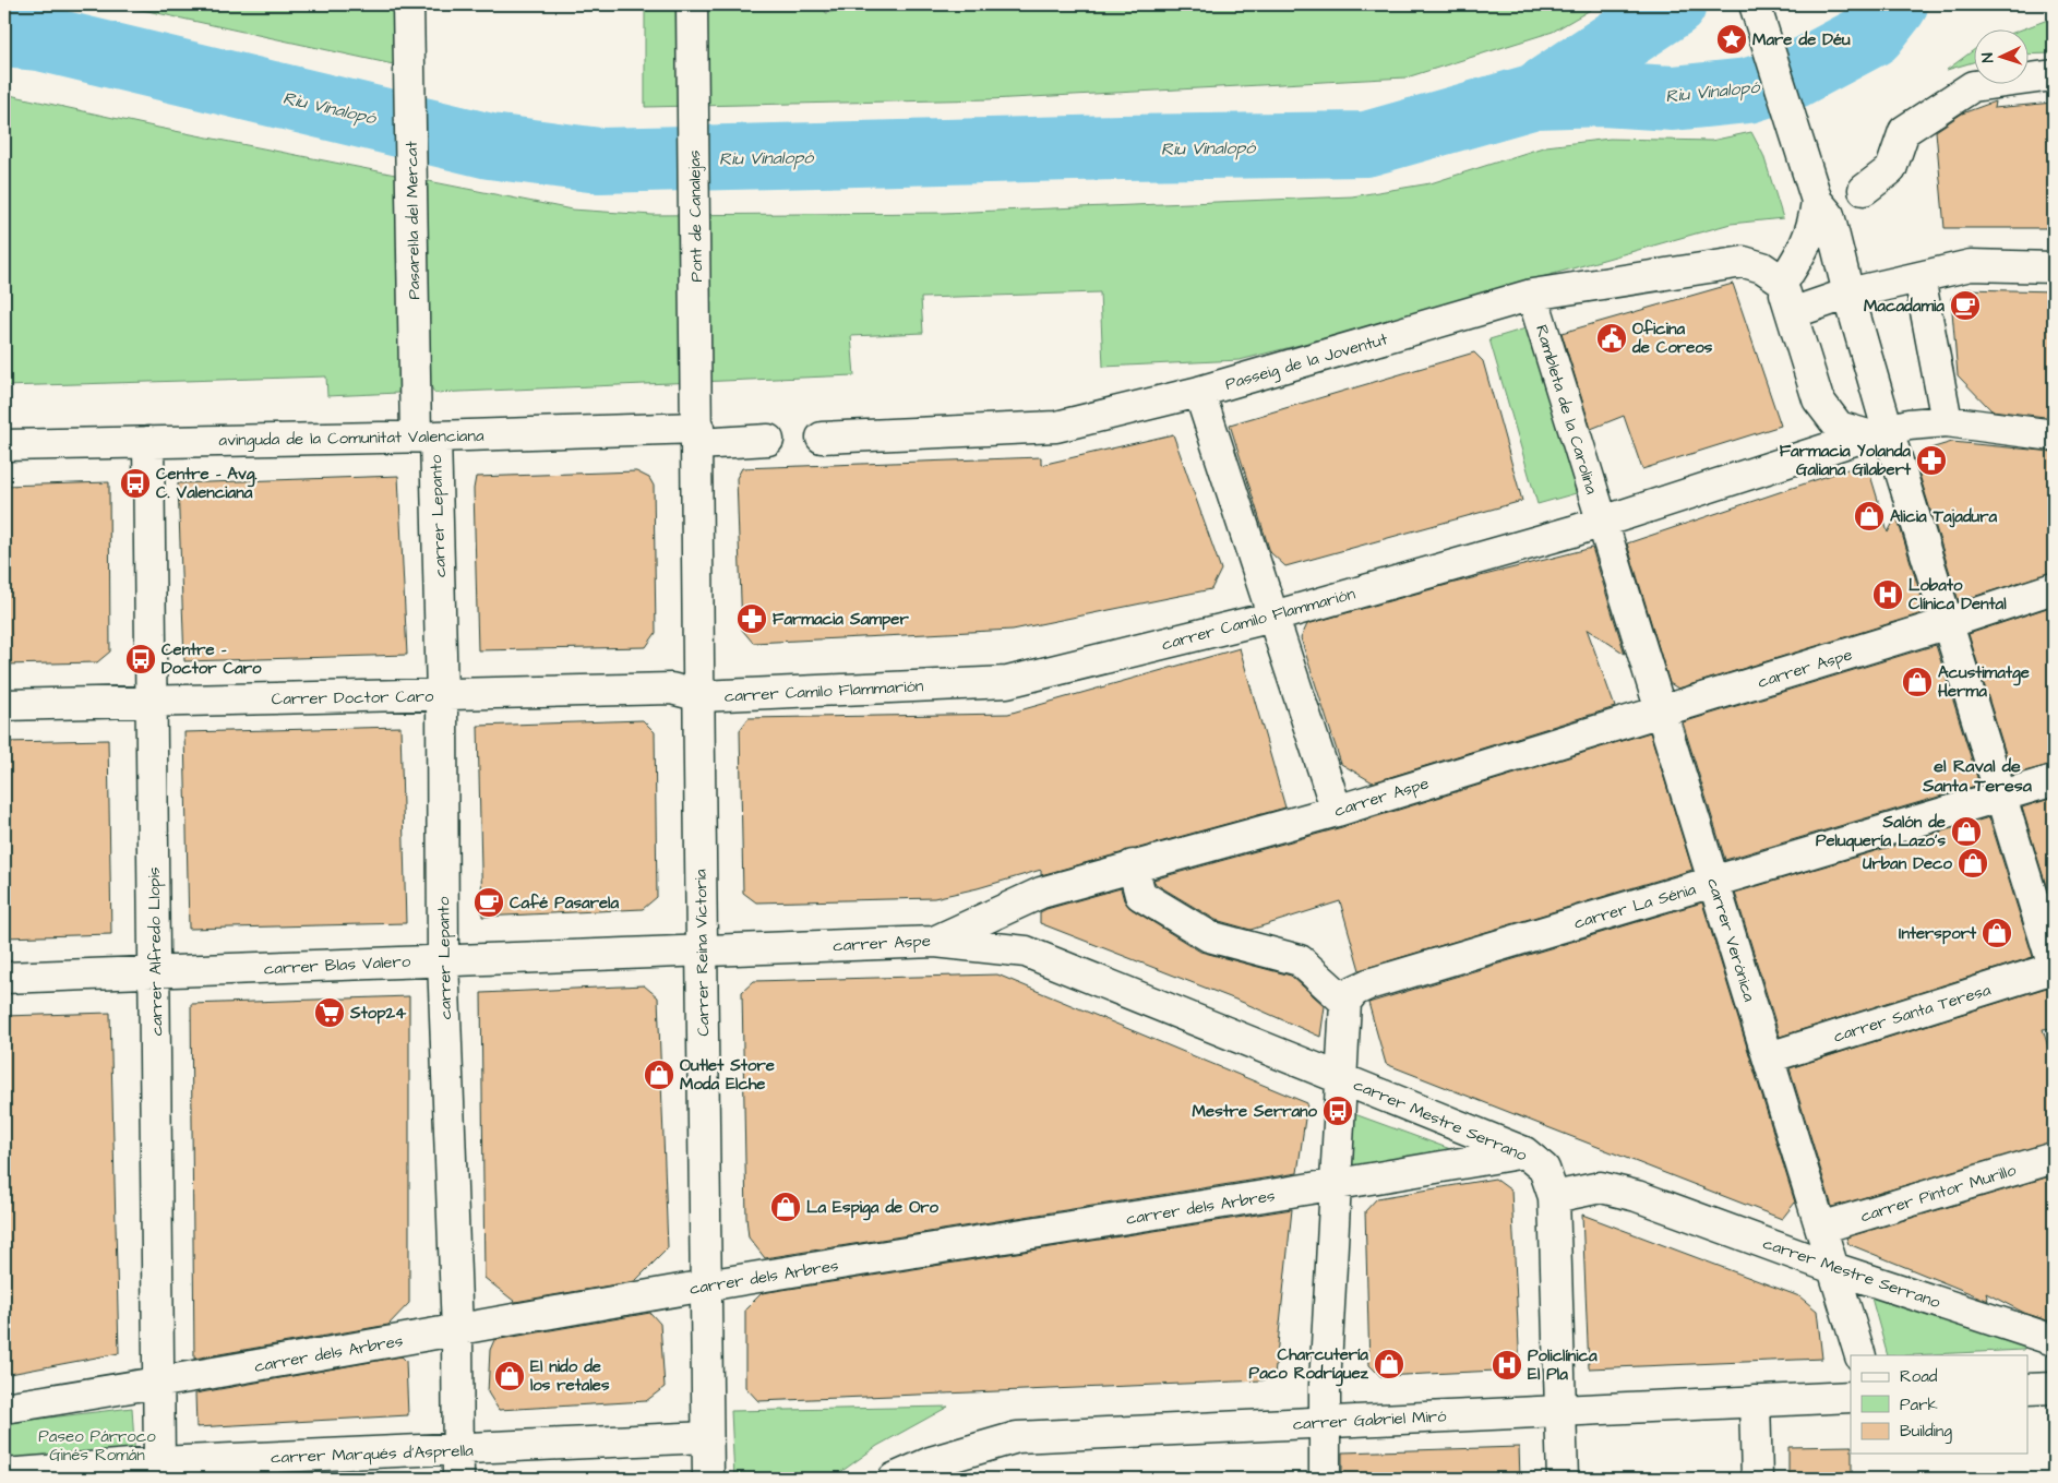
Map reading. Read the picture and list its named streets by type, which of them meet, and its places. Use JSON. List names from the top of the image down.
{
  "streets": {
    "street": [
      "Pont de Canalejas",
      "Pasarel·la del Mercat",
      "Passeig de la Joventut",
      "Rambleta de la Carolina",
      "avinguda de la Comunitat Valenciana",
      "carrer Lepanto",
      "carrer Camilo Flammarión",
      "carrer Aspe",
      "Carrer Doctor Caro",
      "carrer La Sénia",
      "carrer Verónica",
      "carrer Alfredo Llopis",
      "Carrer Reina Victoria",
      "carrer Blas Valero",
      "carrer Santa Teresa",
      "carrer Mestre Serrano",
      "carrer Pintor Murillo",
      "carrer dels Arbres",
      "carrer Gabriel Miró",
      "carrer Marqués d'Asprella"
    ]
  },
  "crossings": [
    ["Pont de Canalejas", "avinguda de la Comunitat Valenciana"],
    ["Pont de Canalejas", "Carrer Reina Victoria"],
    ["Pasarel·la del Mercat", "avinguda de la Comunitat Valenciana"],
    ["Pasarel·la del Mercat", "carrer Lepanto"],
    ["Passeig de la Joventut", "Rambleta de la Carolina"],
    ["Rambleta de la Carolina", "carrer Camilo Flammarión"],
    ["Rambleta de la Carolina", "carrer Verónica"],
    ["avinguda de la Comunitat Valenciana", "carrer Lepanto"],
    ["avinguda de la Comunitat Valenciana", "carrer Alfredo Llopis"],
    ["avinguda de la Comunitat Valenciana", "Carrer Reina Victoria"],
    ["carrer Lepanto", "Carrer Doctor Caro"],
    ["carrer Lepanto", "carrer Blas Valero"],
    ["carrer Lepanto", "carrer dels Arbres"],
    ["carrer Lepanto", "carrer Marqués d'Asprella"],
    ["carrer Camilo Flammarión", "Carrer Doctor Caro"],
    ["carrer Camilo Flammarión", "carrer Verónica"],
    ["carrer Camilo Flammarión", "Carrer Reina Victoria"],
    ["carrer Aspe", "carrer Verónica"],
    ["carrer Aspe", "Carrer Reina Victoria"],
    ["carrer Aspe", "carrer Blas Valero"],
    ["carrer Aspe", "carrer Mestre Serrano"],
    ["Carrer Doctor Caro", "carrer Alfredo Llopis"],
    ["Carrer Doctor Caro", "Carrer Reina Victoria"],
    ["carrer La Sénia", "carrer Verónica"],
    ["carrer Verónica", "carrer Santa Teresa"],
    ["carrer Verónica", "carrer Mestre Serrano"],
    ["carrer Verónica", "carrer Pintor Murillo"],
    ["carrer Alfredo Llopis", "carrer Blas Valero"],
    ["carrer Alfredo Llopis", "carrer dels Arbres"],
    ["carrer Alfredo Llopis", "carrer Marqués d'Asprella"],
    ["Carrer Reina Victoria", "carrer Blas Valero"],
    ["Carrer Reina Victoria", "carrer dels Arbres"],
    ["Carrer Reina Victoria", "carrer Marqués d'Asprella"],
    ["carrer Mestre Serrano", "carrer dels Arbres"]
  ],
  "districts": ["el Raval de Santa Teresa"],
  "water": ["Riu Vinalopó"],
  "parks": ["Paseo Párroco Ginés Román"],
  "places": {
    "place": ["Mare de Déu"],
    "cafe": ["Macadamia", "Café Pasarela"],
    "public building": ["Oficina de Coreos"],
    "pharmacy": ["Farmacia Yolanda Galiana Gilabert", "Farmacia Samper"],
    "bus stop": ["Centre - Avg. C. Valenciana", "Centre - Doctor Caro", "Mestre Serrano"],
    "shop": [
      "Alicia Tajadura",
      "Acustimatge Herma",
      "Salón de Peluquería Lazo's",
      "Urban Deco",
      "Intersport",
      "Outlet Store Moda Elche",
      "La Espiga de Oro",
      "Charcutería Paco Rodríguez",
      "El nido de los retales"
    ],
    "hospital": ["Lobato Clínica Dental", "Policlínica El Pla"],
    "supermarket": ["Stop24"]
  },
  "legend": ["Road", "Park", "Building"],
  "north": "left"
}
